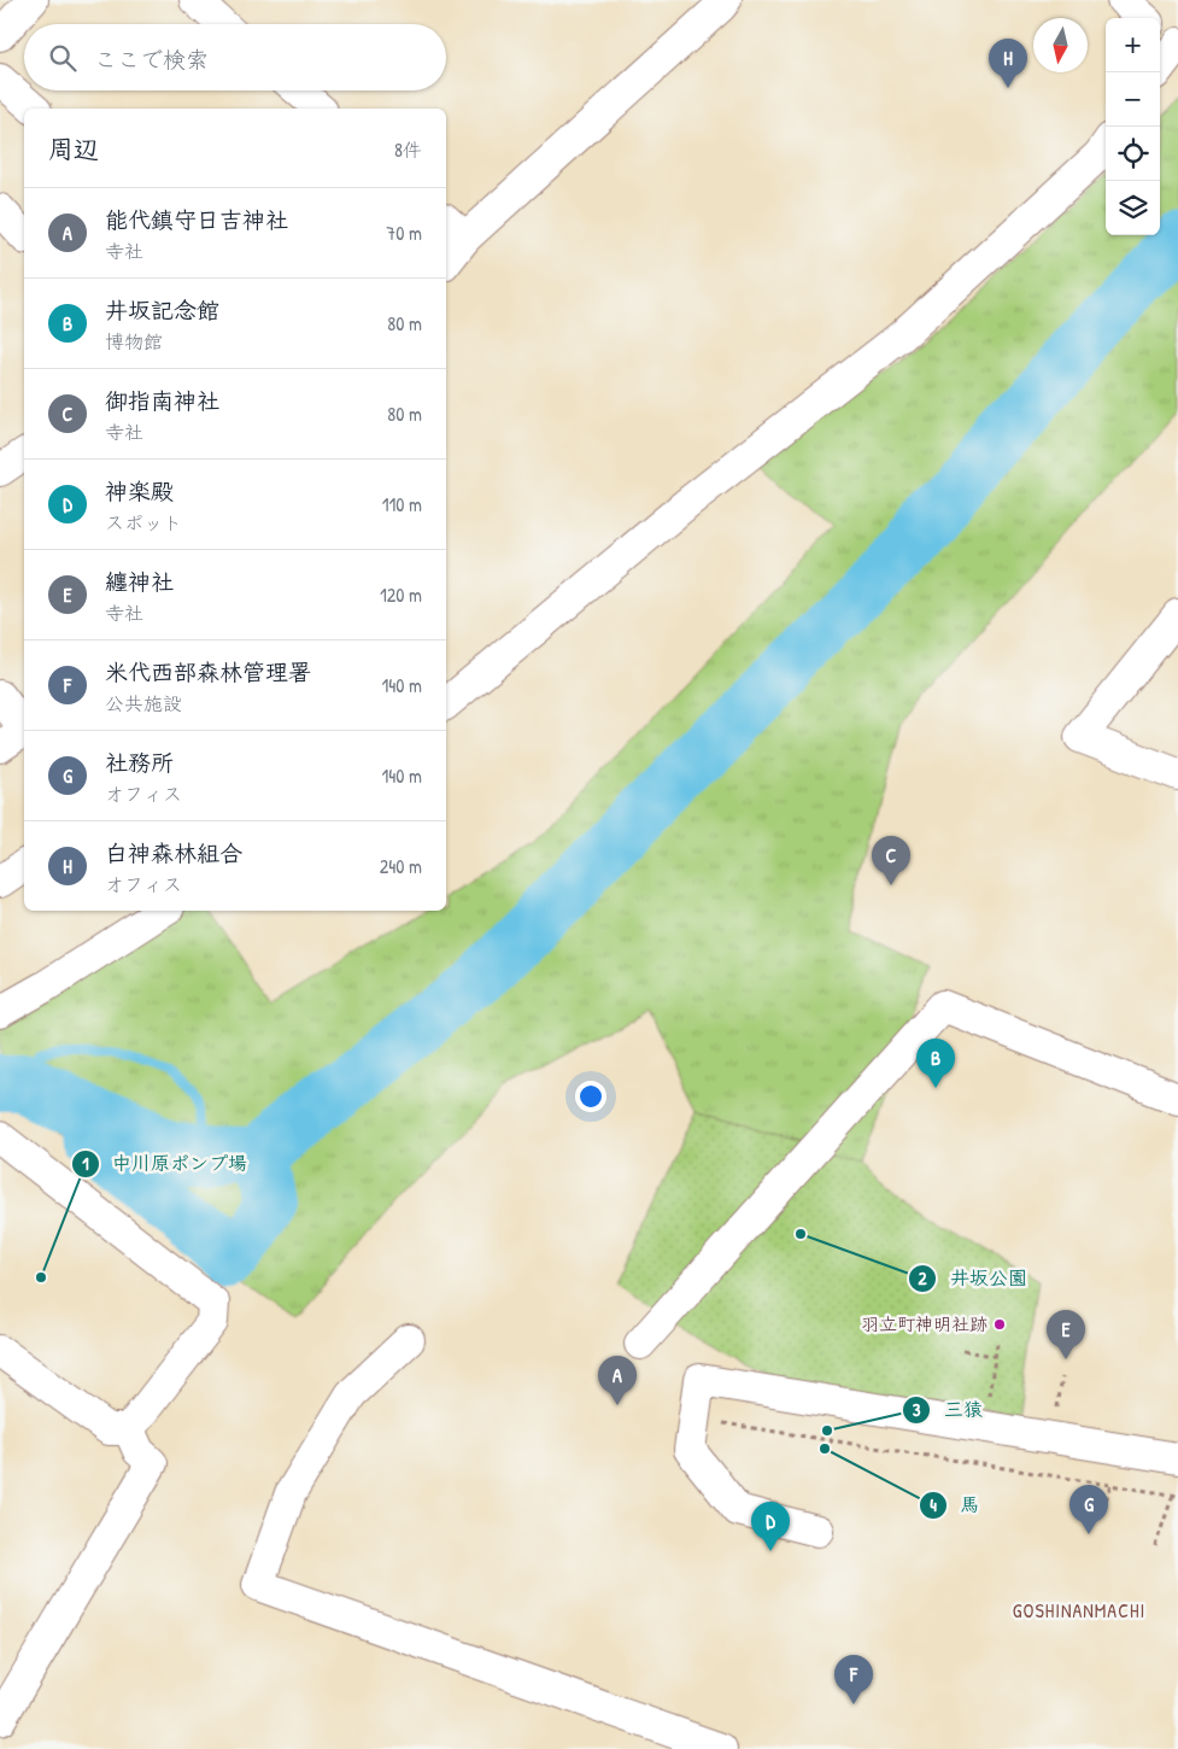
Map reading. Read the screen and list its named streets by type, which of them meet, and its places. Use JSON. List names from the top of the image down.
{
  "districts": ["GOSHINANMACHI"],
  "places": [
    "井坂公園",
    "中川原ポンプ場",
    "羽立町神明社跡",
    "三猿",
    "馬"
  ],
  "north": "bottom",
  "page": {
    "map_buttons": ["+", "−"],
    "search": "ここで検索",
    "pins": [
      "H",
      "C",
      "B",
      "E",
      "A",
      "G",
      "D",
      "F"
    ],
    "heading": ["周辺", "8件"],
    "list": [
      {
        "mark": "A",
        "name": "能代鎮守日吉神社",
        "note": "寺社",
        "value": "70 m"
      },
      {
        "mark": "B",
        "name": "井坂記念館",
        "note": "博物館",
        "value": "80 m"
      },
      {
        "mark": "C",
        "name": "御指南神社",
        "note": "寺社",
        "value": "80 m"
      },
      {
        "mark": "D",
        "name": "神楽殿",
        "note": "スポット",
        "value": "110 m"
      },
      {
        "mark": "E",
        "name": "纏神社",
        "note": "寺社",
        "value": "120 m"
      },
      {
        "mark": "F",
        "name": "米代西部森林管理署",
        "note": "公共施設",
        "value": "140 m"
      },
      {
        "mark": "G",
        "name": "社務所",
        "note": "オフィス",
        "value": "140 m"
      },
      {
        "mark": "H",
        "name": "白神森林組合",
        "note": "オフィス",
        "value": "240 m"
      }
    ]
  }
}
